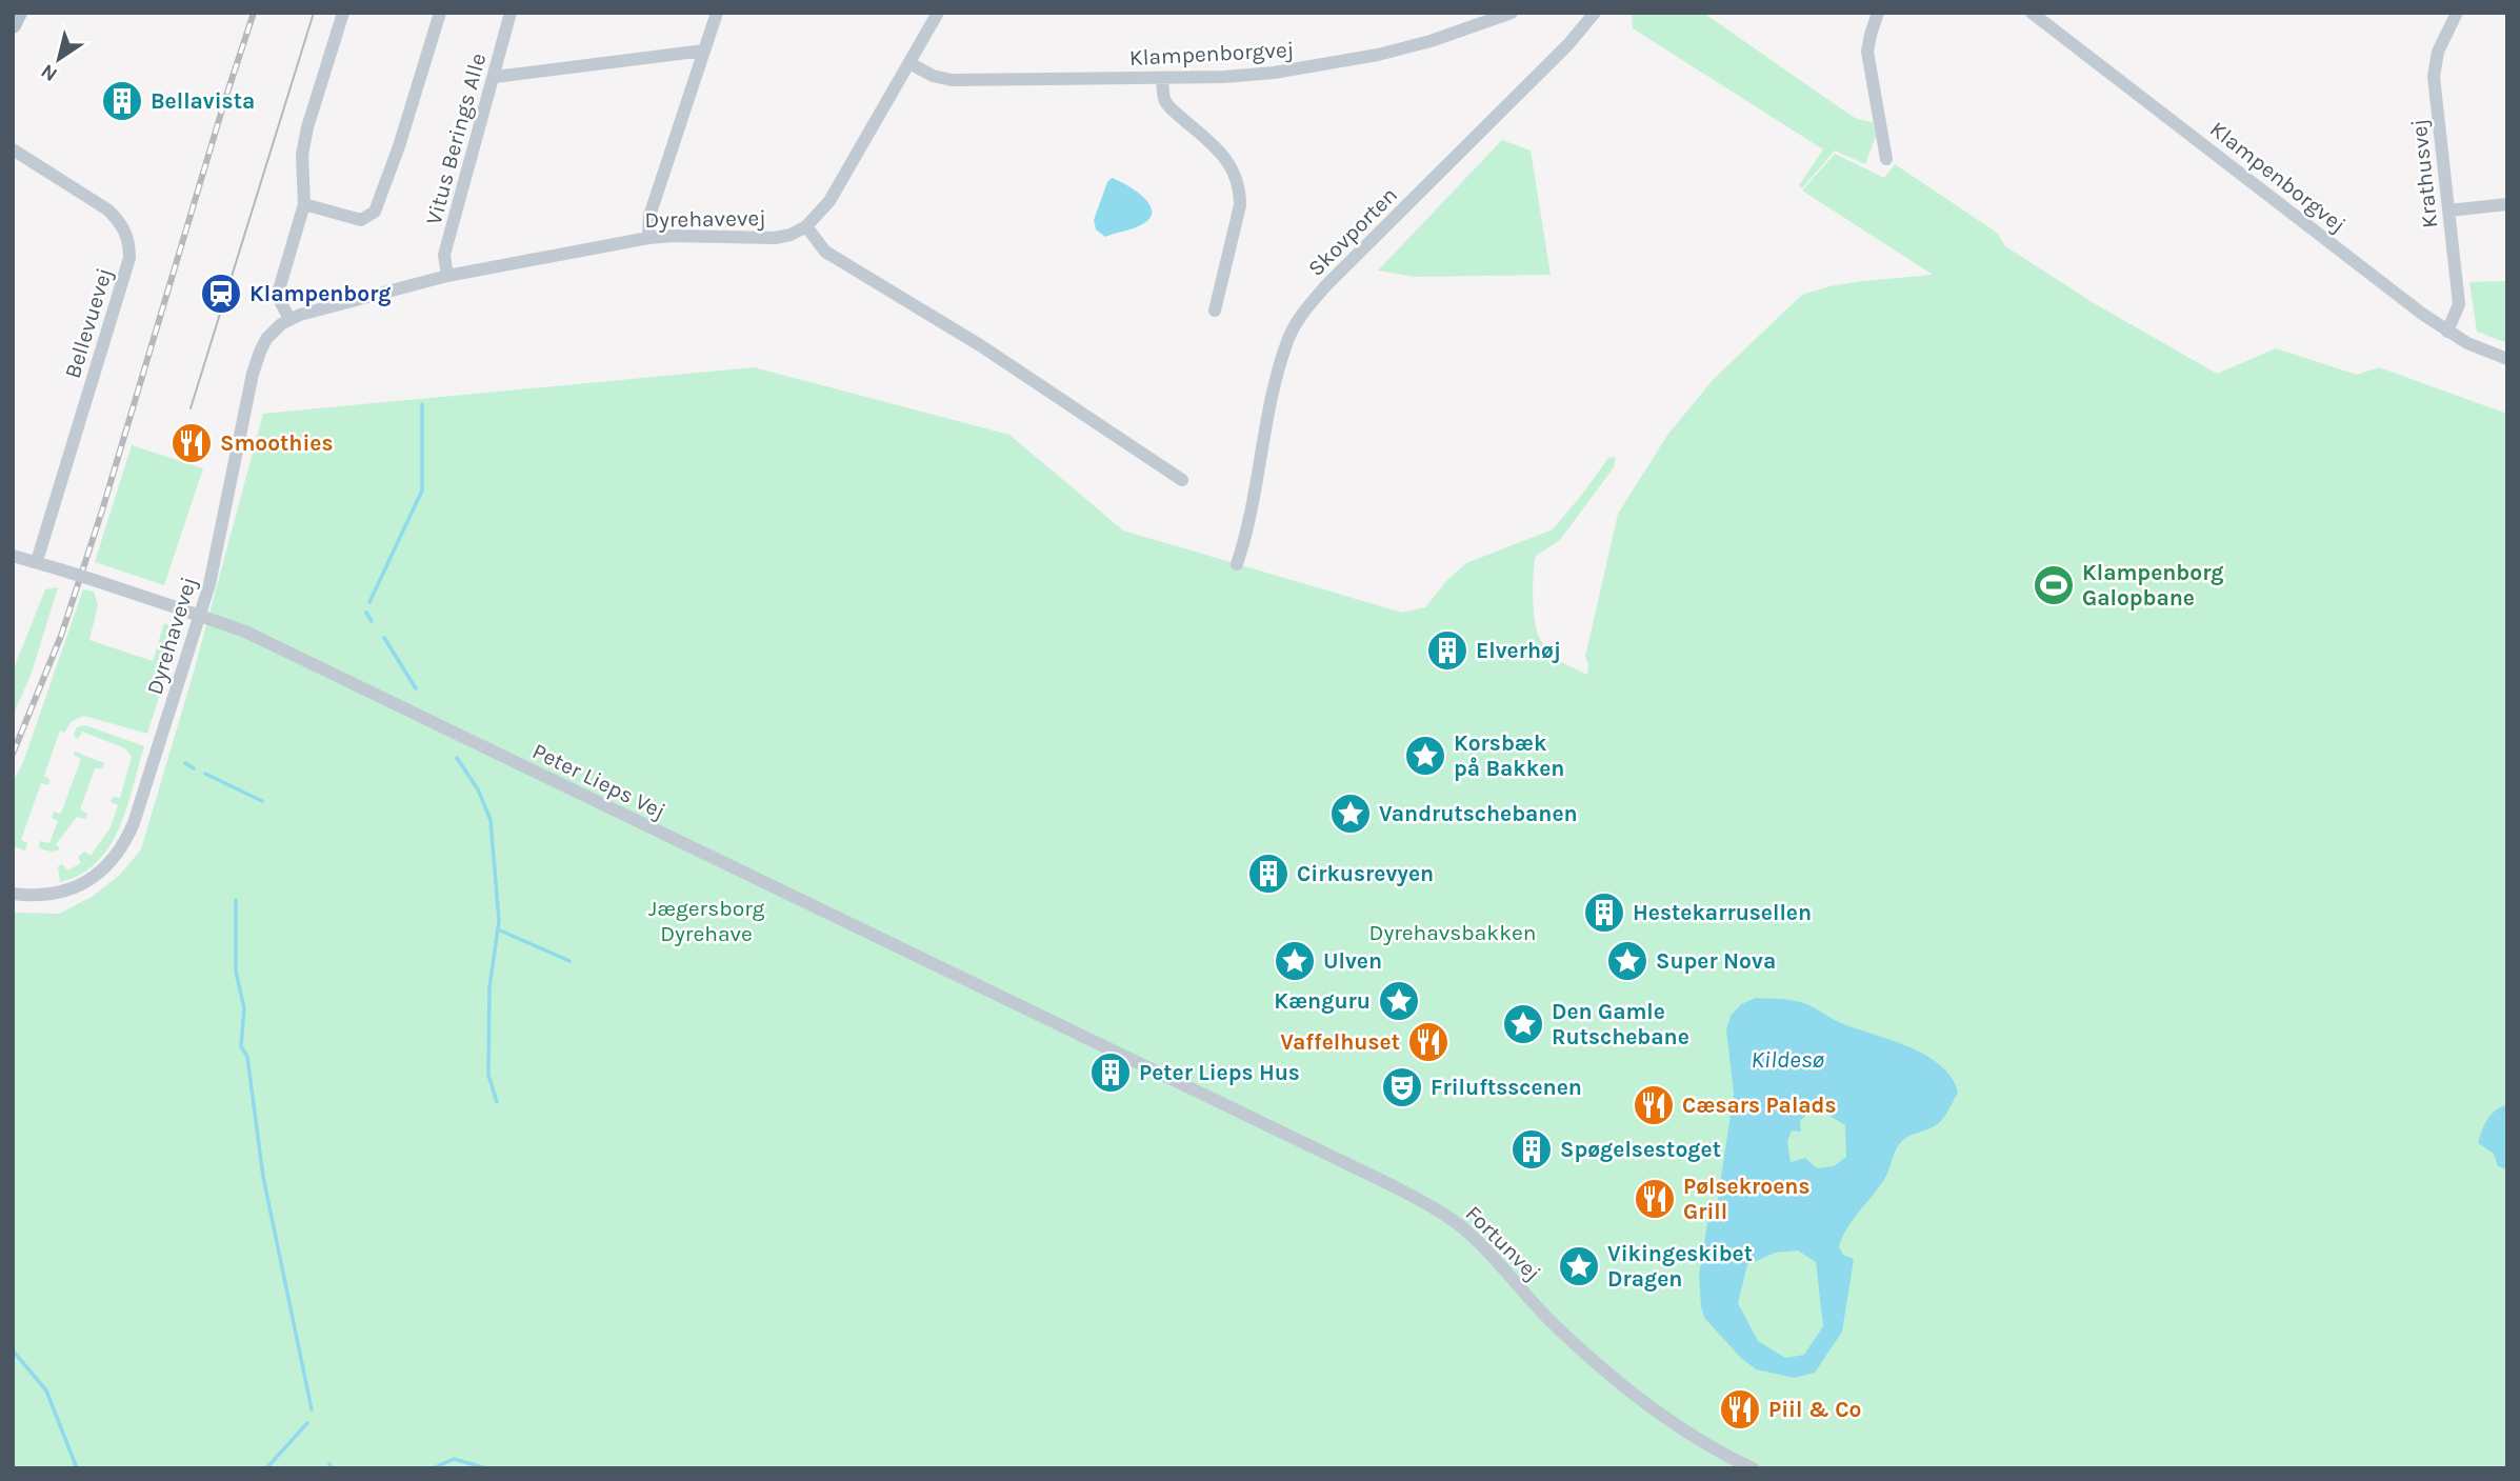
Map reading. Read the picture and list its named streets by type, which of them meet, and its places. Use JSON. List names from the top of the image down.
{
  "streets": {
    "street": [
      "Klampenborgvej",
      "Vitus Berings Alle",
      "Krathusvej",
      "Dyrehavevej",
      "Skovporten",
      "Bellevuevej",
      "Peter Lieps Vej",
      "Fortunvej"
    ]
  },
  "crossings": [
    ["Klampenborgvej", "Krathusvej"],
    ["Vitus Berings Alle", "Dyrehavevej"],
    ["Bellevuevej", "Peter Lieps Vej"],
    ["Peter Lieps Vej", "Fortunvej"]
  ],
  "water": ["Kildesø"],
  "parks": ["Jægersborg Dyrehave", "Dyrehavsbakken"],
  "places": {
    "building": [
      "Bellavista",
      "Elverhøj",
      "Cirkusrevyen",
      "Hestekarrusellen",
      "Peter Lieps Hus",
      "Spøgelsestoget"
    ],
    "station": ["Klampenborg"],
    "restaurant": [
      "Smoothies",
      "Vaffelhuset",
      "Cæsars Palads",
      "Pølsekroens Grill",
      "Piil & Co"
    ],
    "sports": ["Klampenborg Galopbane"],
    "place": [
      "Korsbæk på Bakken",
      "Vandrutschebanen",
      "Ulven",
      "Super Nova",
      "Kænguru",
      "Den Gamle Rutschebane",
      "Vikingeskibet Dragen"
    ],
    "theatre": ["Friluftsscenen"]
  },
  "north": "bottom left"
}
